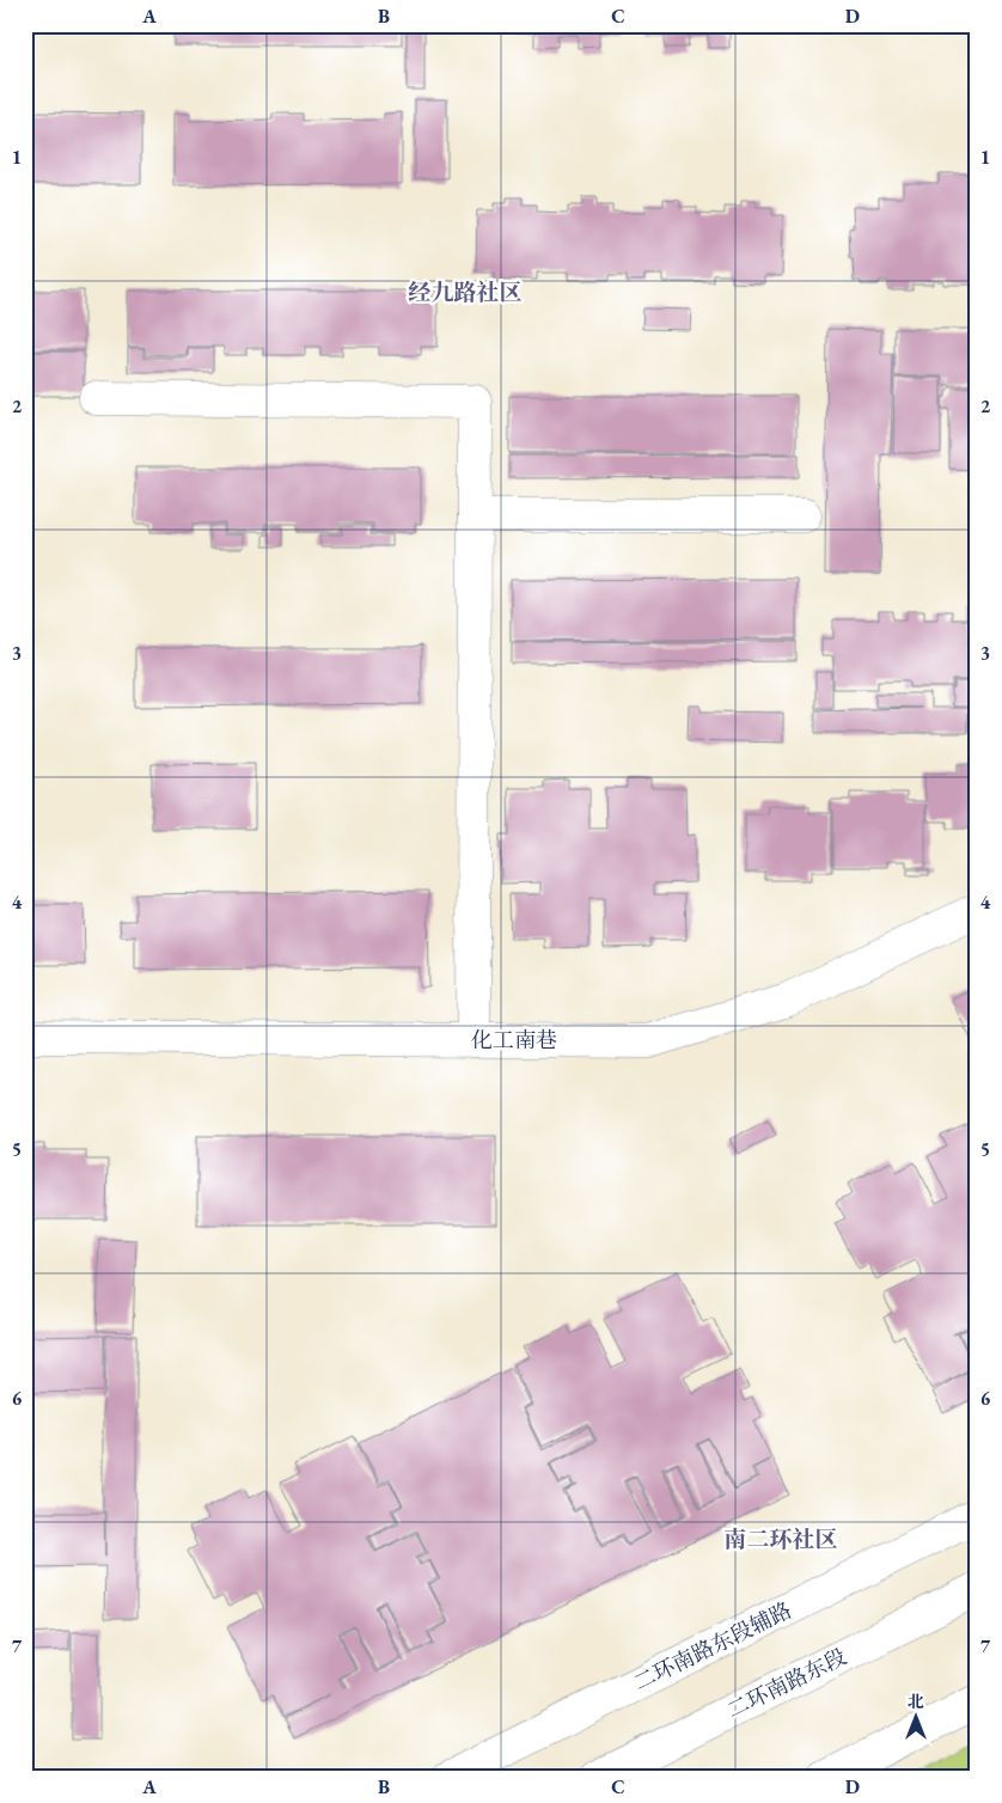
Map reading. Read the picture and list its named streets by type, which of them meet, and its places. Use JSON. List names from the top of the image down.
{
  "streets": {
    "main road": ["化工南巷", "二环南路东段辅路", "二环南路东段"]
  },
  "districts": ["经九路社区", "南二环社区"],
  "north": "top",
  "grid": {
    "columns": [
      "A",
      "B",
      "C",
      "D"
    ],
    "rows": [
      "1",
      "2",
      "3",
      "4",
      "5",
      "6",
      "7"
    ]
  }
}
